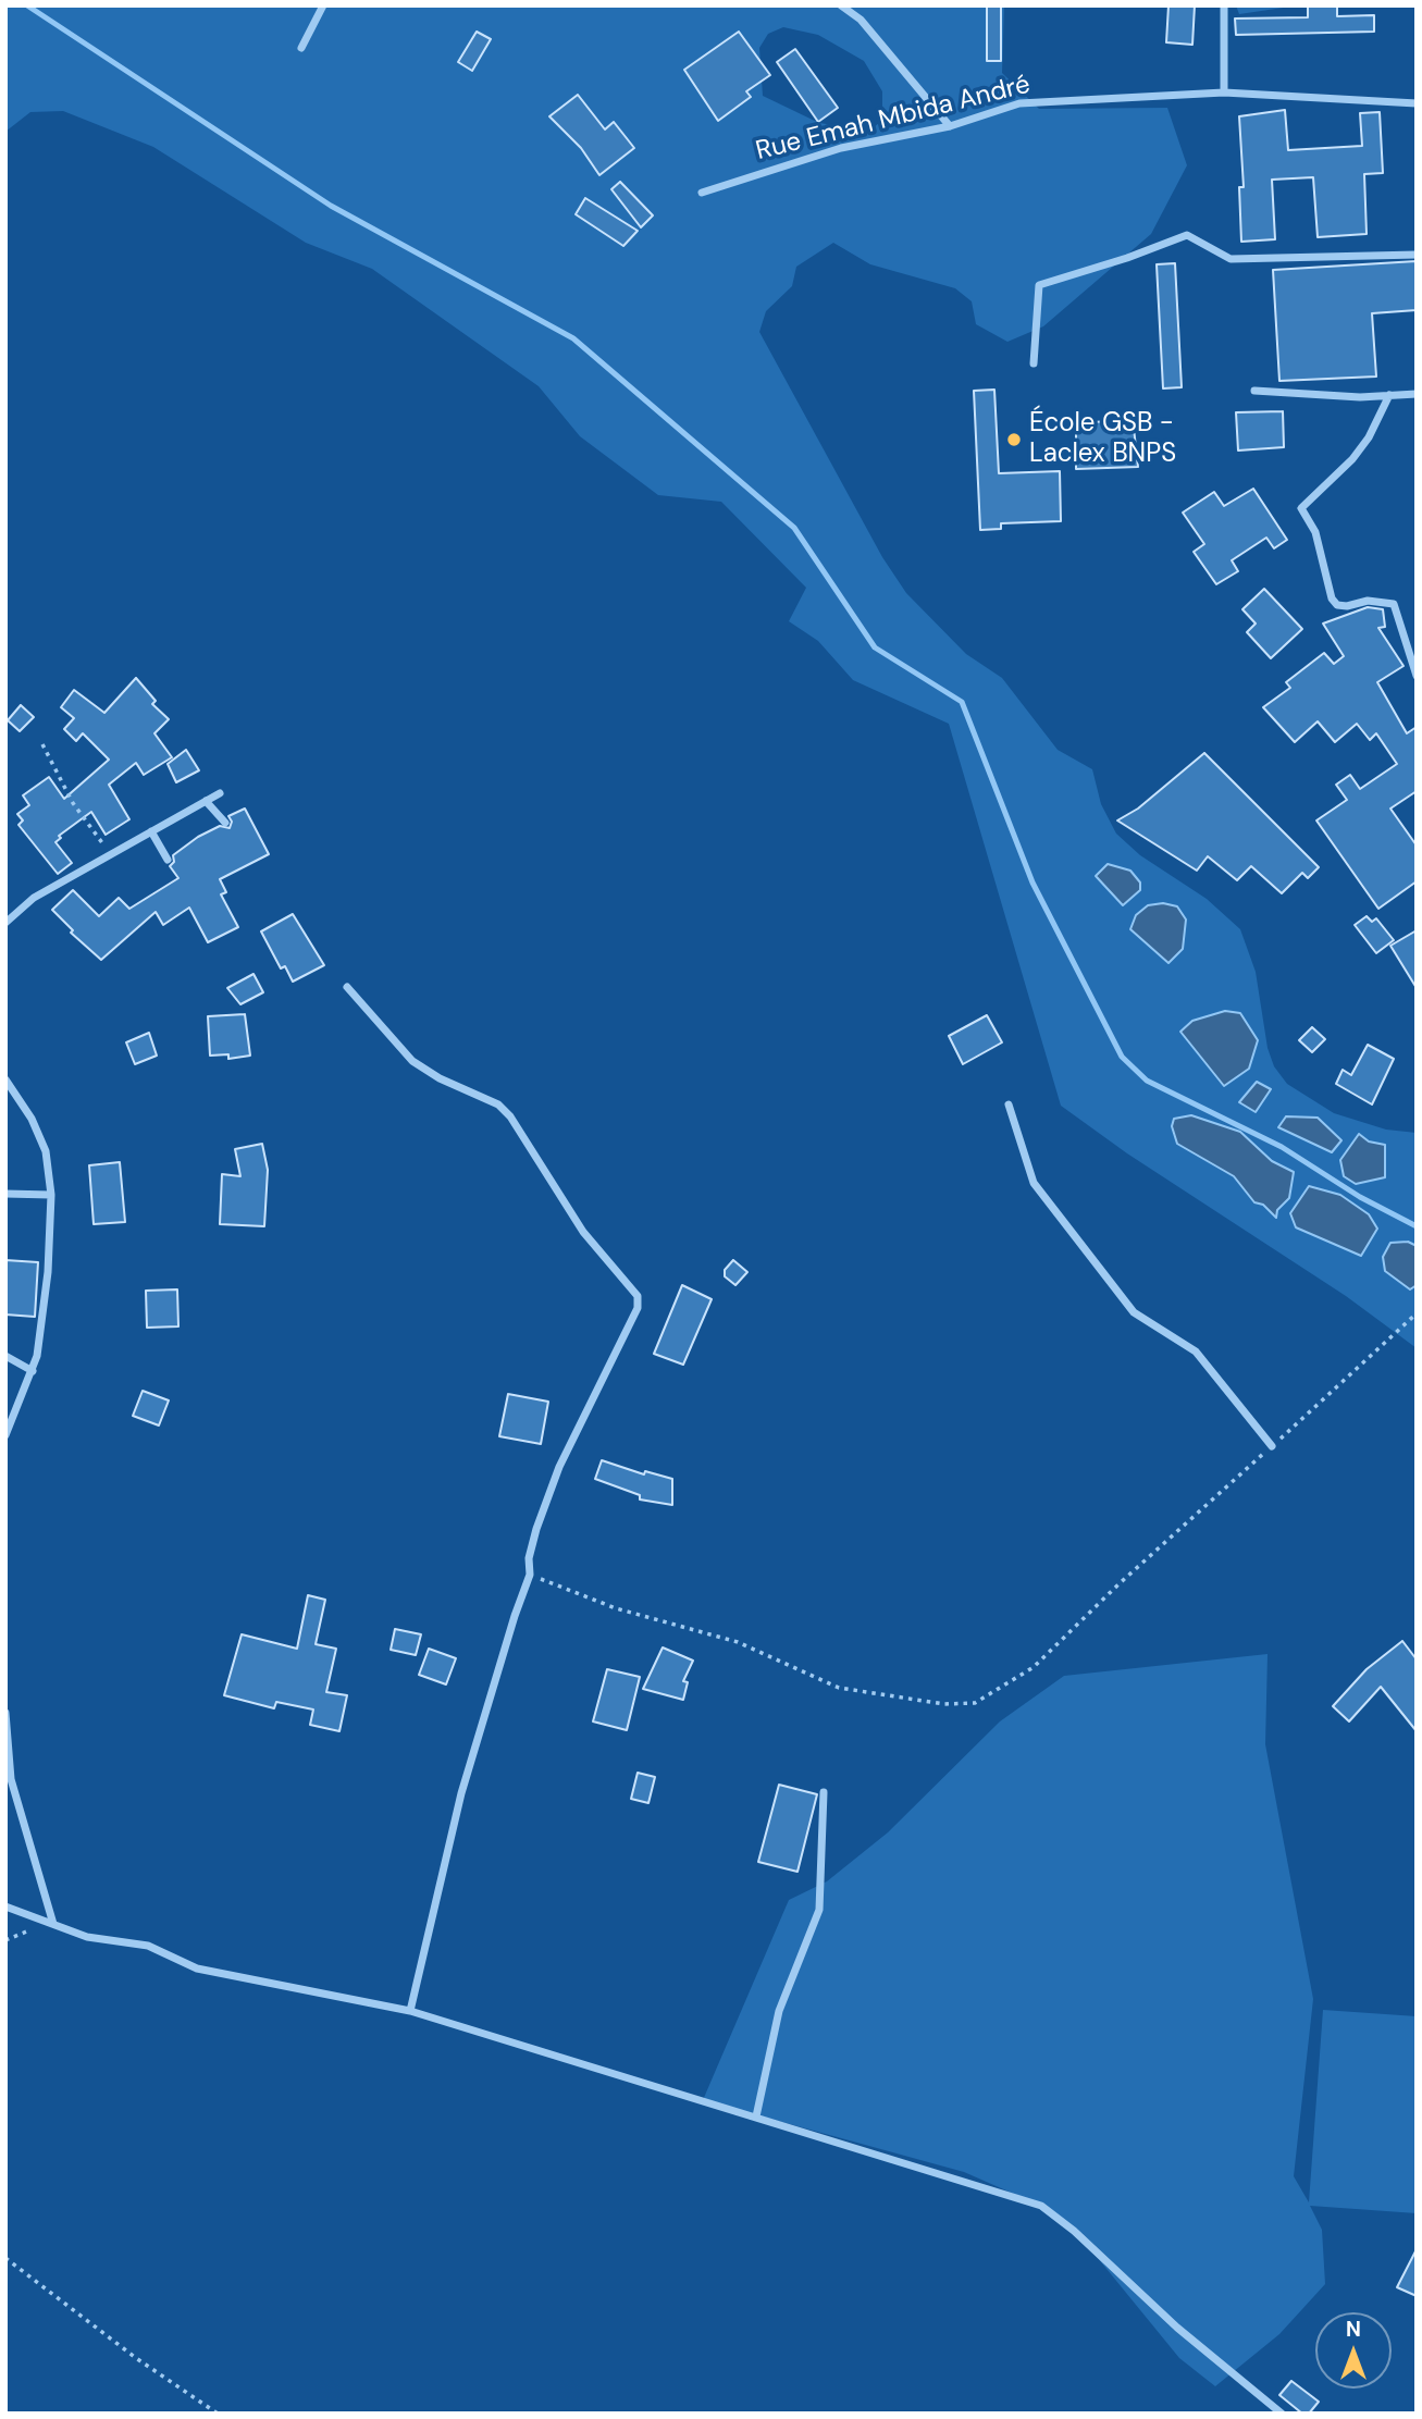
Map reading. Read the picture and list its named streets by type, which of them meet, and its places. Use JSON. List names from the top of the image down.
{
  "streets": {
    "street": ["Rue Emah Mbida André"]
  },
  "places": ["École GSB - Laclex BNPS"],
  "north": "top"
}
